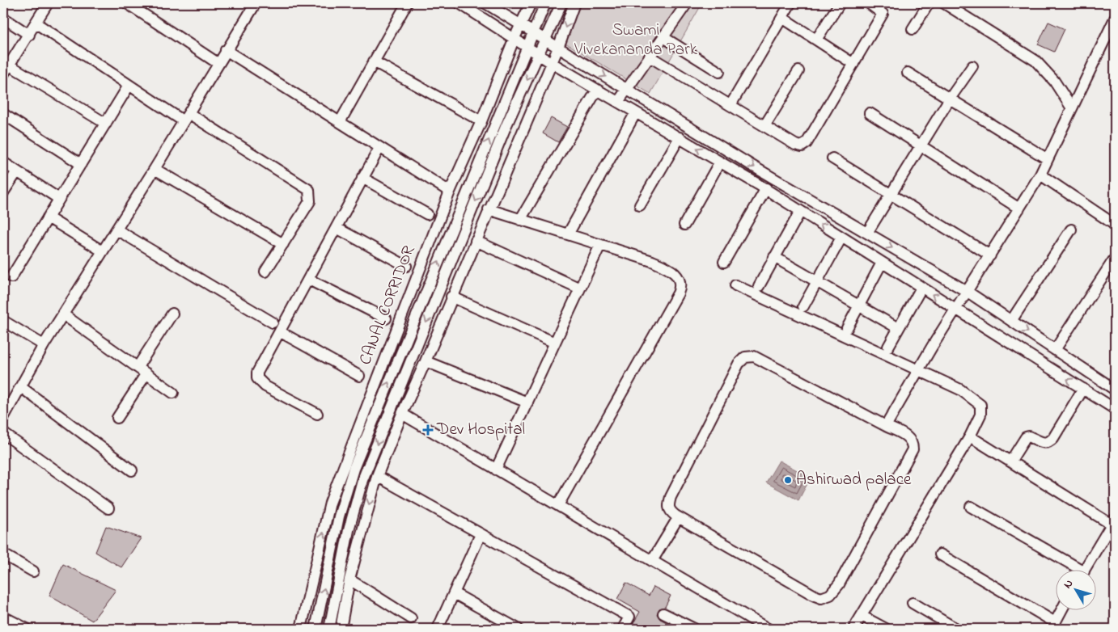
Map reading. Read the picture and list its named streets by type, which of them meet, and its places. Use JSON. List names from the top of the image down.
{
  "streets": {
    "street": ["CANAL CORRIDOR"]
  },
  "parks": ["Swami Vivekananda Park"],
  "places": {
    "health": ["Dev Hospital"],
    "other": ["Ashirwad palace"]
  },
  "north": "top left"
}
